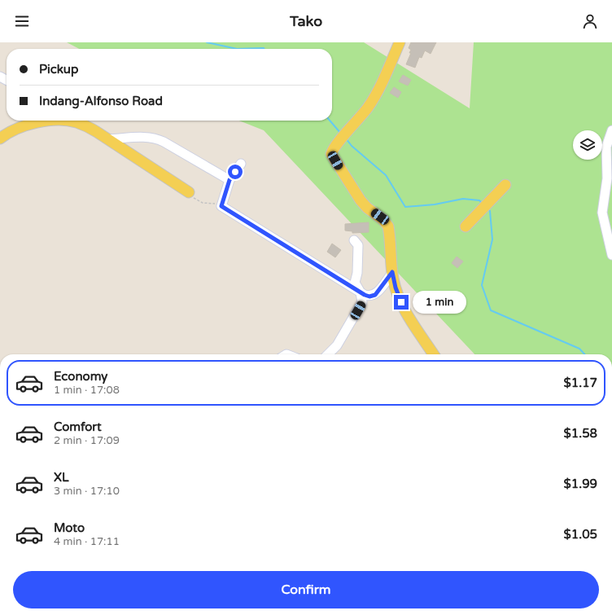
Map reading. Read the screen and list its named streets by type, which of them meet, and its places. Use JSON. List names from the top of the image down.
{
  "page": {
    "header": "Tako",
    "banner": ["Pickup", "Indang-Alfonso Road"],
    "bubble": "1 min",
    "list": [
      {
        "name": "Economy",
        "note": "1 min · 17:08",
        "value": "$1.17"
      },
      {
        "name": "Comfort",
        "note": "2 min · 17:09",
        "value": "$1.58"
      },
      {
        "name": "XL",
        "note": "3 min · 17:10",
        "value": "$1.99"
      },
      {
        "name": "Moto",
        "note": "4 min · 17:11",
        "value": "$1.05"
      }
    ],
    "buttons": "Confirm"
  }
}
